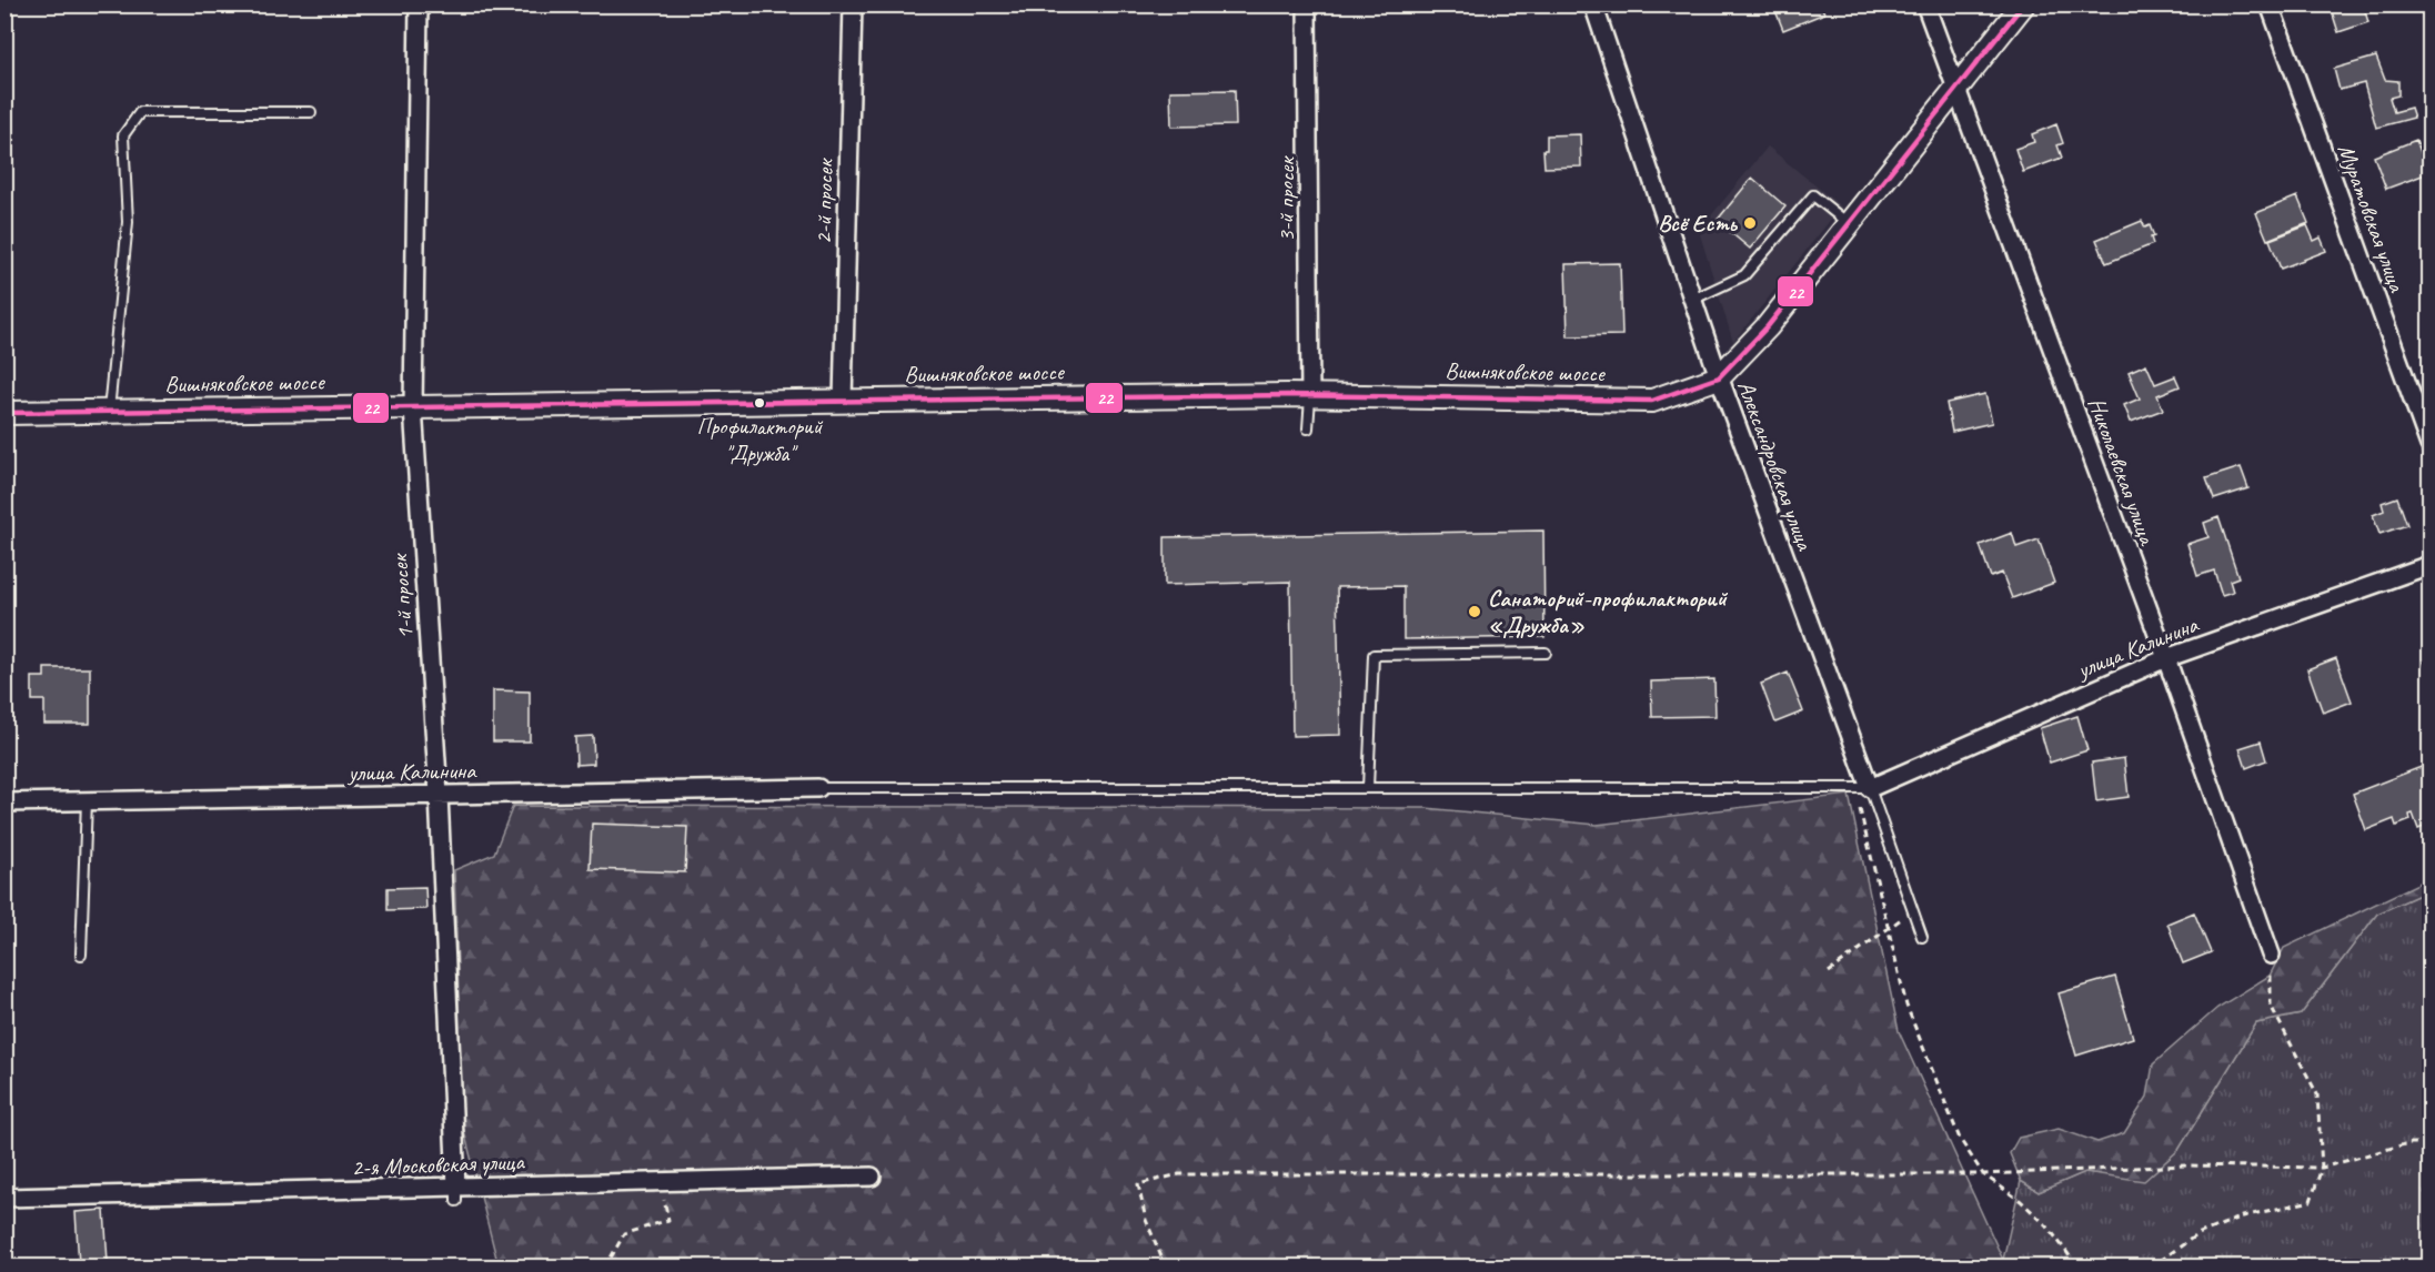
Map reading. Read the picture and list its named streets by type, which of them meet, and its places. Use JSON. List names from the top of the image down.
{
  "streets": {
    "street": [
      "3-й просек",
      "2-й просек",
      "Муратовская улица",
      "Вишняковское шоссе",
      "Александровская улица",
      "Николаевская улица",
      "1-й просек",
      "улица Калинина",
      "2-я Московская улица"
    ]
  },
  "crossings": [
    ["3-й просек", "Вишняковское шоссе"],
    ["2-й просек", "Вишняковское шоссе"],
    ["Вишняковское шоссе", "Александровская улица"],
    ["Вишняковское шоссе", "Николаевская улица"],
    ["Вишняковское шоссе", "1-й просек"],
    ["Александровская улица", "улица Калинина"],
    ["Николаевская улица", "улица Калинина"],
    ["1-й просек", "улица Калинина"],
    ["1-й просек", "2-я Московская улица"]
  ],
  "places": ["Всё Есть", "Профилакторий \"Дружба\"", "Санаторий-профилакторий «Дружба»"],
  "lines": ["transit line 22"]
}
